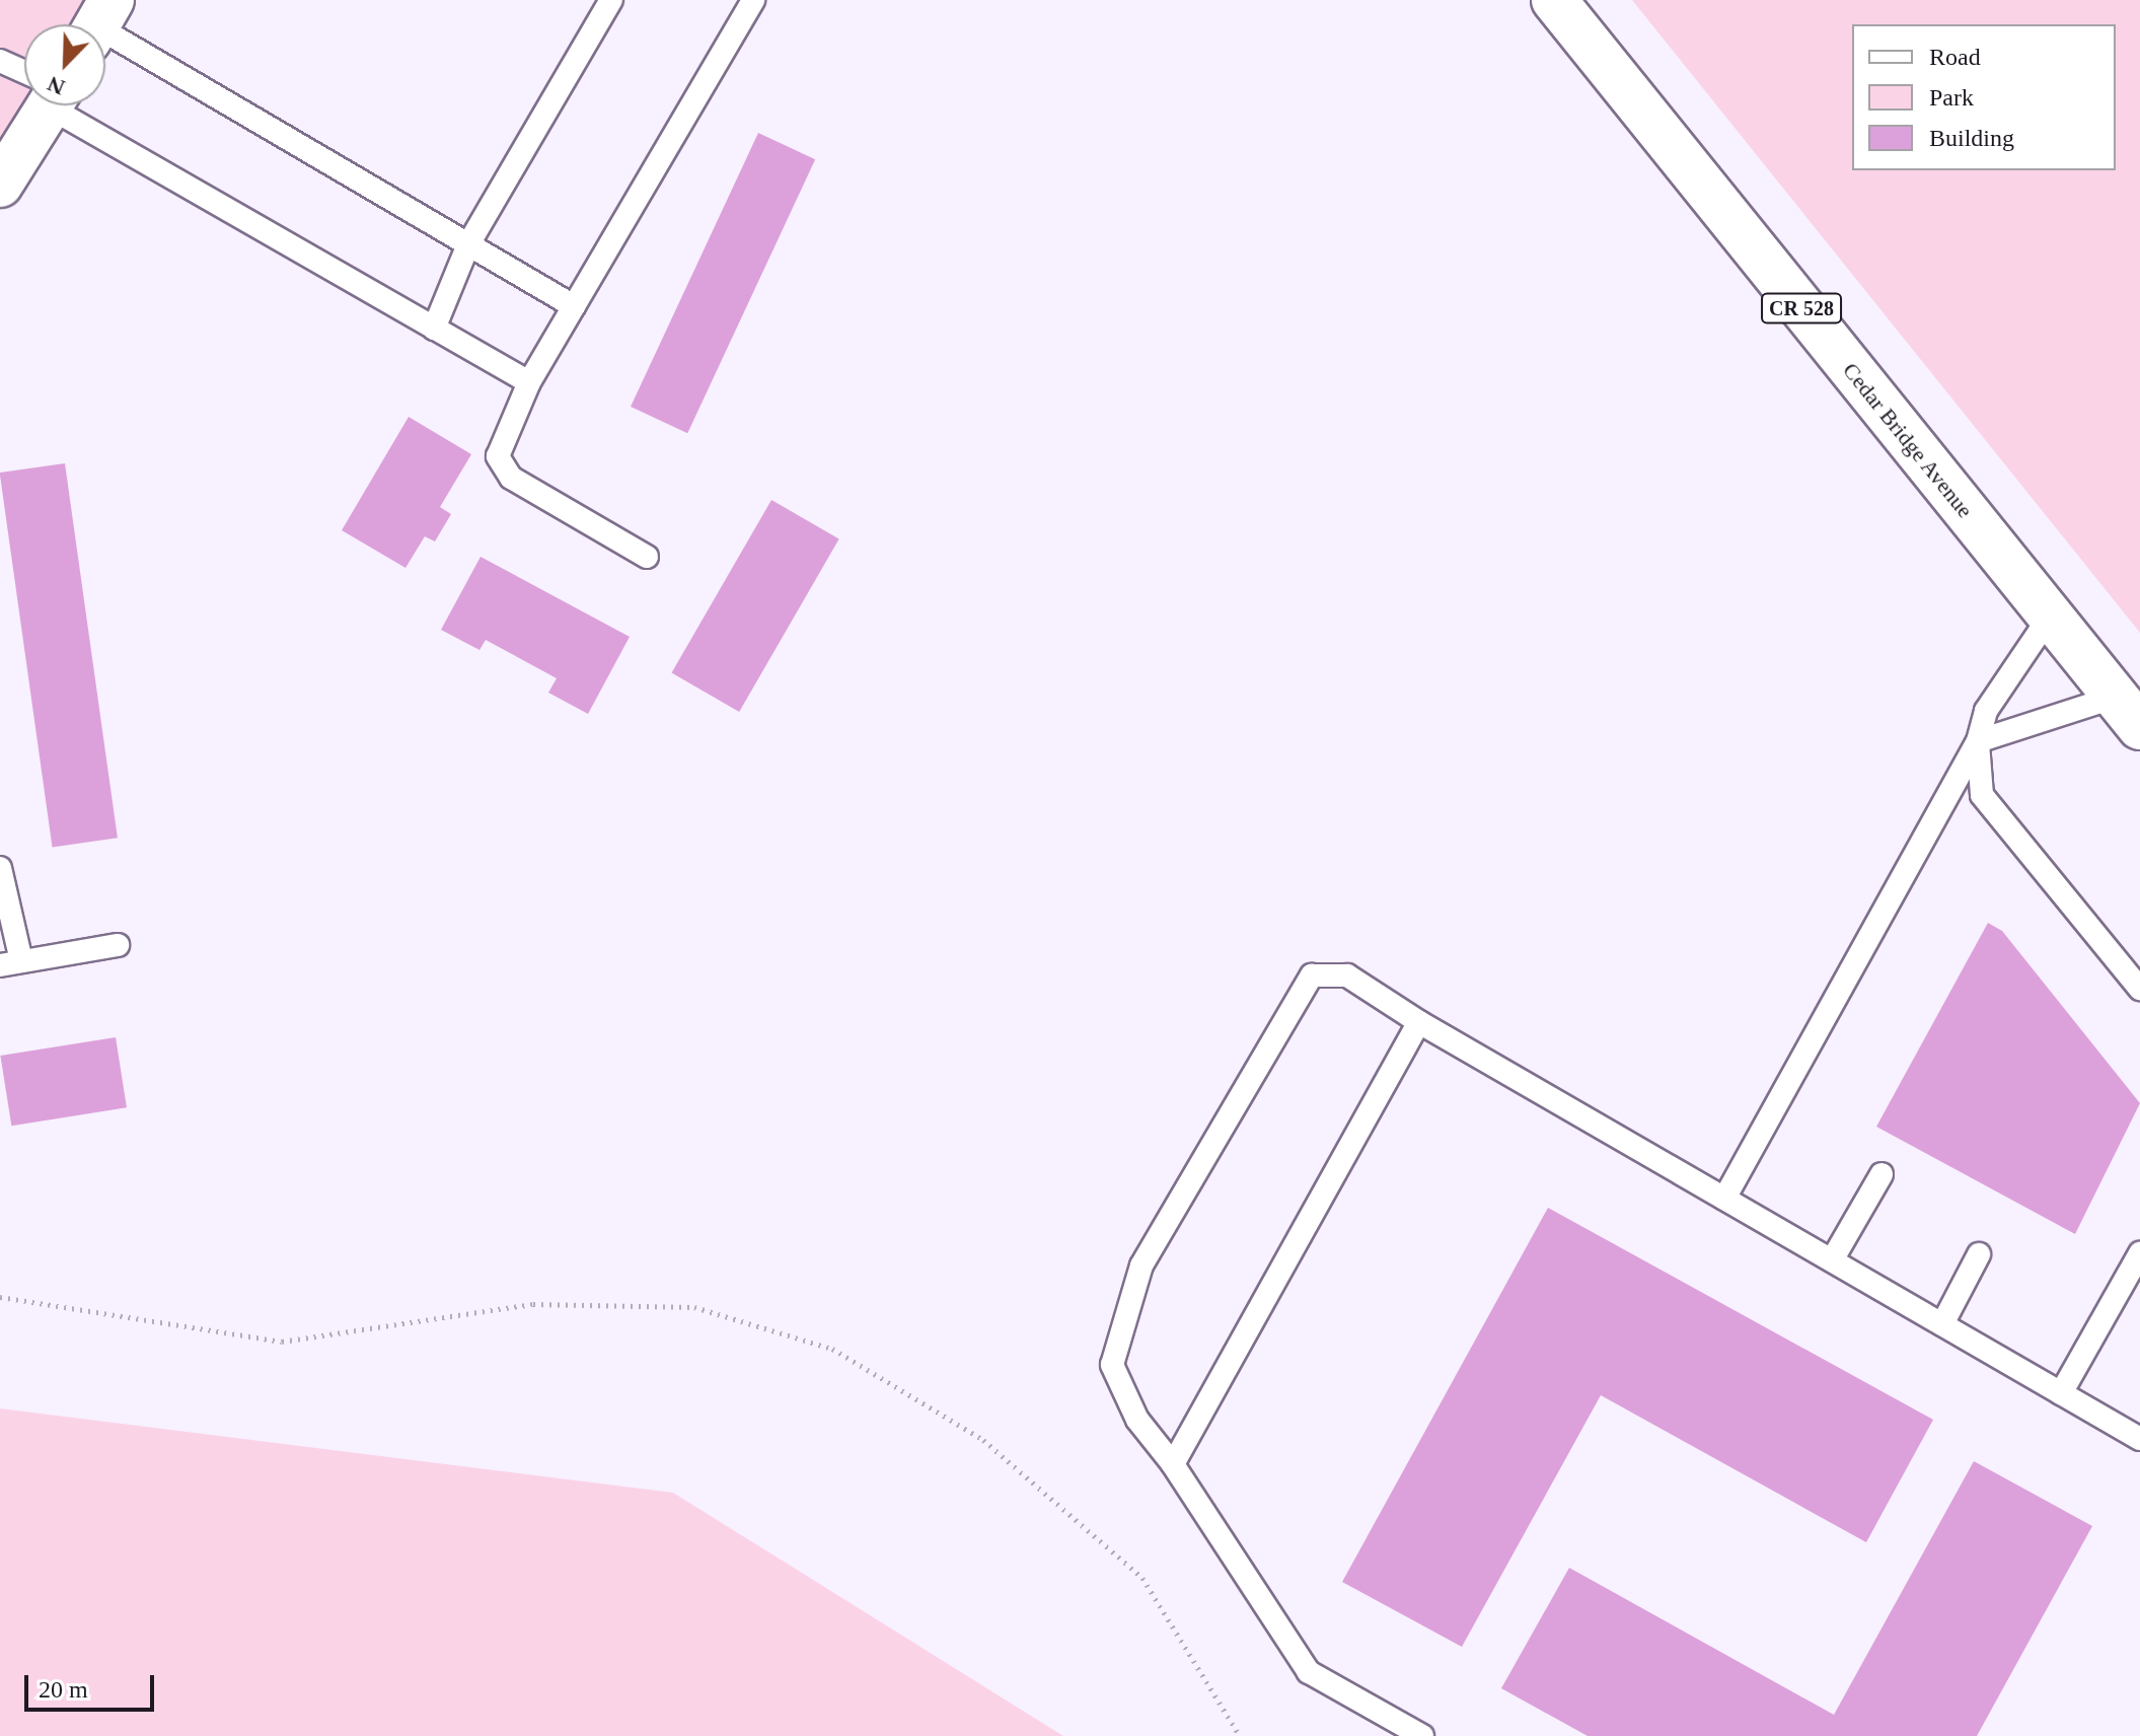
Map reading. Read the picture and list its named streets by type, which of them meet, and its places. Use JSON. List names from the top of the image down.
{
  "streets": {
    "main road": ["CR 528", "Cedar Bridge Avenue"]
  },
  "legend": ["Road", "Park", "Building"],
  "scale_bar": "20 m",
  "north": "bottom left"
}
